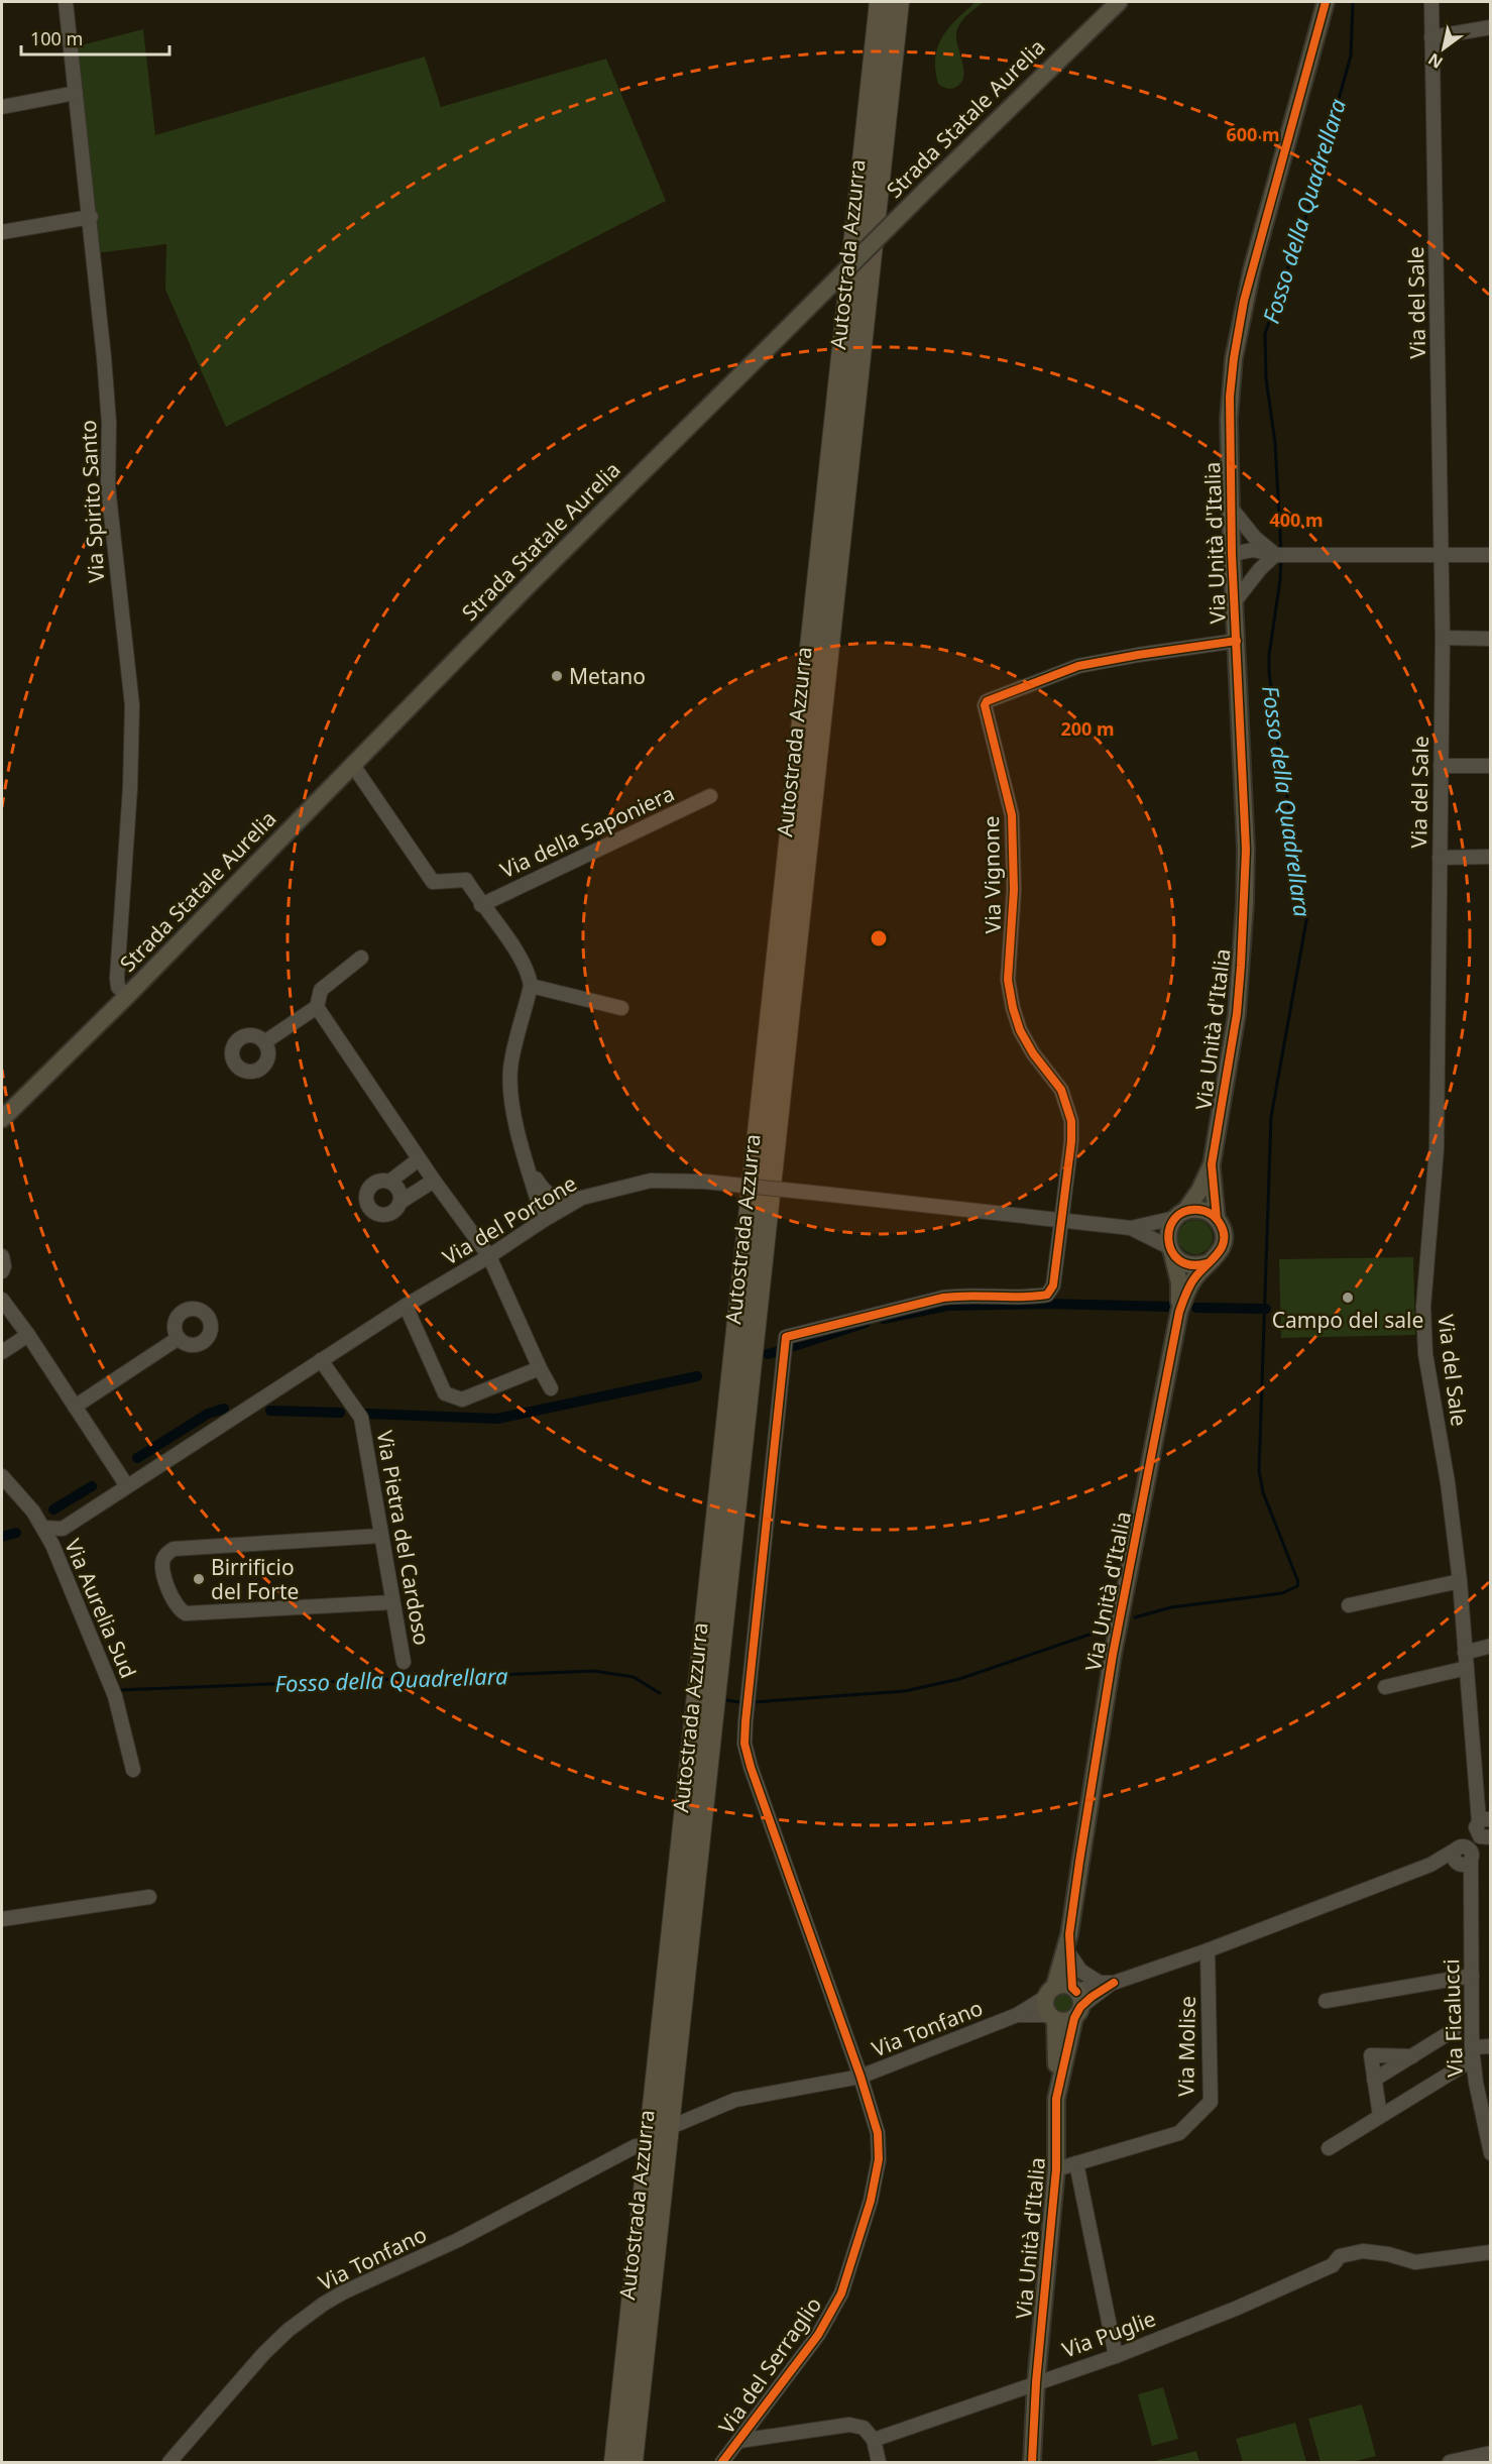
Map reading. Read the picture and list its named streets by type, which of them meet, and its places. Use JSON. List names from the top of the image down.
{
  "streets": {
    "highway": ["Autostrada Azzurra"],
    "main road": ["Strada Statale Aurelia", "Via Unità d'Italia"],
    "street": [
      "Via del Sale",
      "Via Spirito Santo",
      "Via della Saponiera",
      "Via Vignone",
      "Via del Portone",
      "Via Pietra del Cardoso",
      "Via Aurelia Sud",
      "Via Ficalucci",
      "Via Tonfano",
      "Via Molise",
      "Via Puglie",
      "Via del Serraglio"
    ]
  },
  "crossings": [
    ["Strada Statale Aurelia", "Via Spirito Santo"],
    ["Via Unità d'Italia", "Via Vignone"],
    ["Via Unità d'Italia", "Via del Portone"],
    ["Via Unità d'Italia", "Via Molise"],
    ["Via Unità d'Italia", "Via Puglie"],
    ["Via Vignone", "Via del Portone"],
    ["Via Vignone", "Via del Serraglio"],
    ["Via del Portone", "Via Pietra del Cardoso"],
    ["Via del Portone", "Via Aurelia Sud"],
    ["Via del Portone", "Via del Serraglio"],
    ["Via Tonfano", "Via del Serraglio"]
  ],
  "water": ["Fosso della Quadrellara"],
  "places": ["Metano", "Campo del sale", "Birrificio del Forte"],
  "scale_bar": "100 m",
  "north": "bottom left",
  "rings": ["600 m", "400 m", "200 m"]
}
